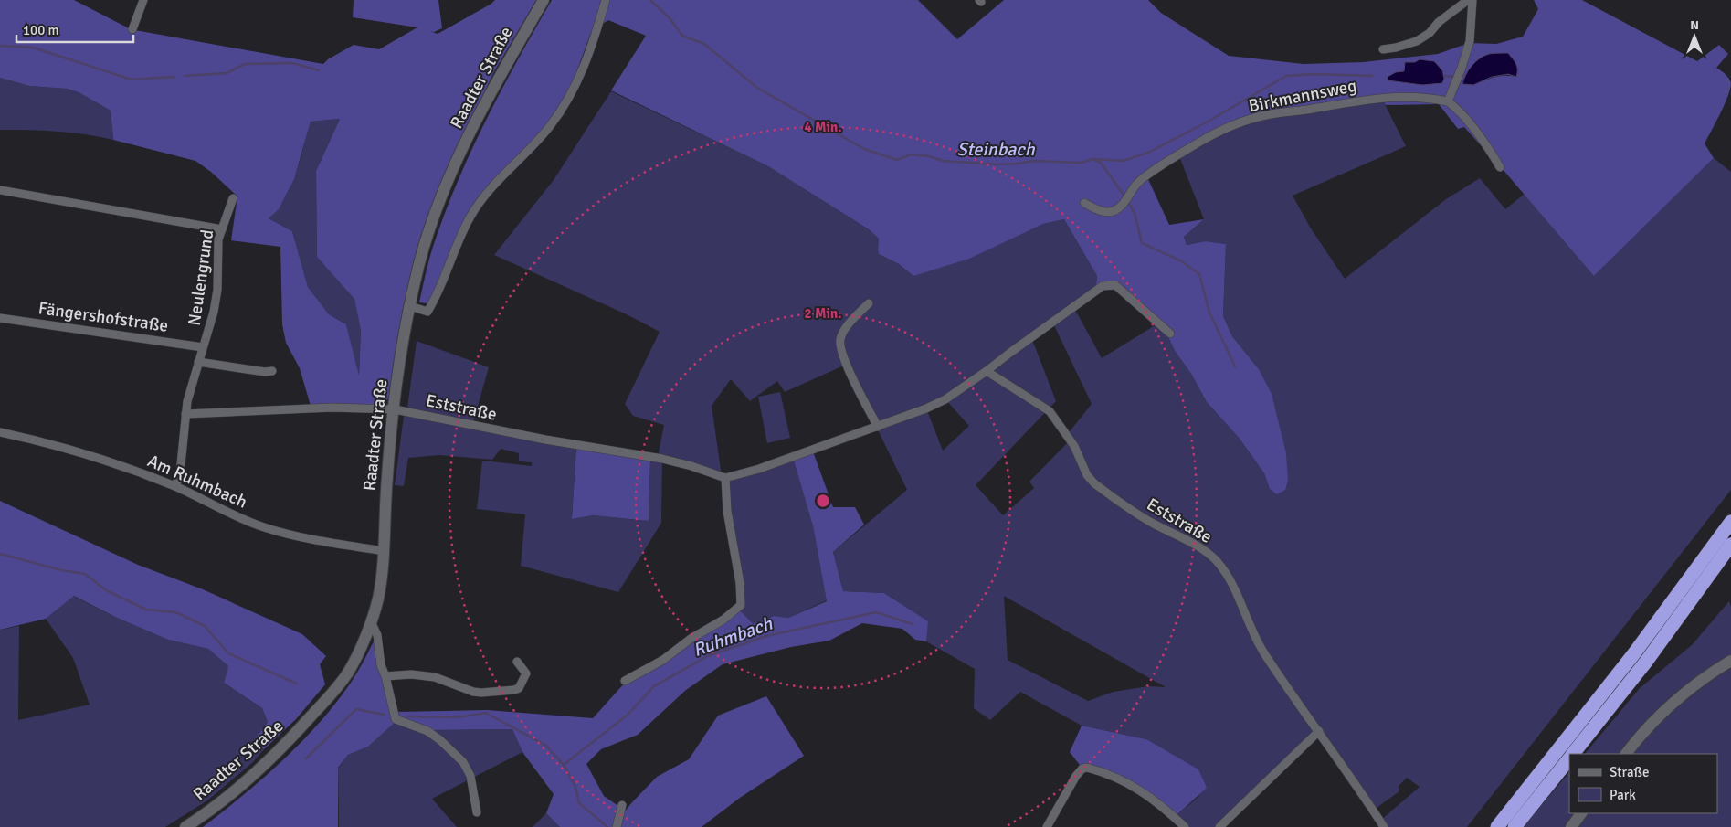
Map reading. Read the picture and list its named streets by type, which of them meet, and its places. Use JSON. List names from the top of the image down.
{
  "streets": {
    "main road": ["Raadter Straße"],
    "street": [
      "Birkmannsweg",
      "Neulengrund",
      "Fängershofstraße",
      "Eststraße",
      "Am Ruhmbach"
    ]
  },
  "crossings": [
    ["Raadter Straße", "Eststraße"],
    ["Raadter Straße", "Am Ruhmbach"],
    ["Neulengrund", "Fängershofstraße"],
    ["Neulengrund", "Eststraße"],
    ["Neulengrund", "Am Ruhmbach"]
  ],
  "water": ["Steinbach", "Ruhmbach"],
  "legend": ["Straße", "Park"],
  "scale_bar": "100 m",
  "north": "top",
  "rings": ["4 Min.", "2 Min."]
}
